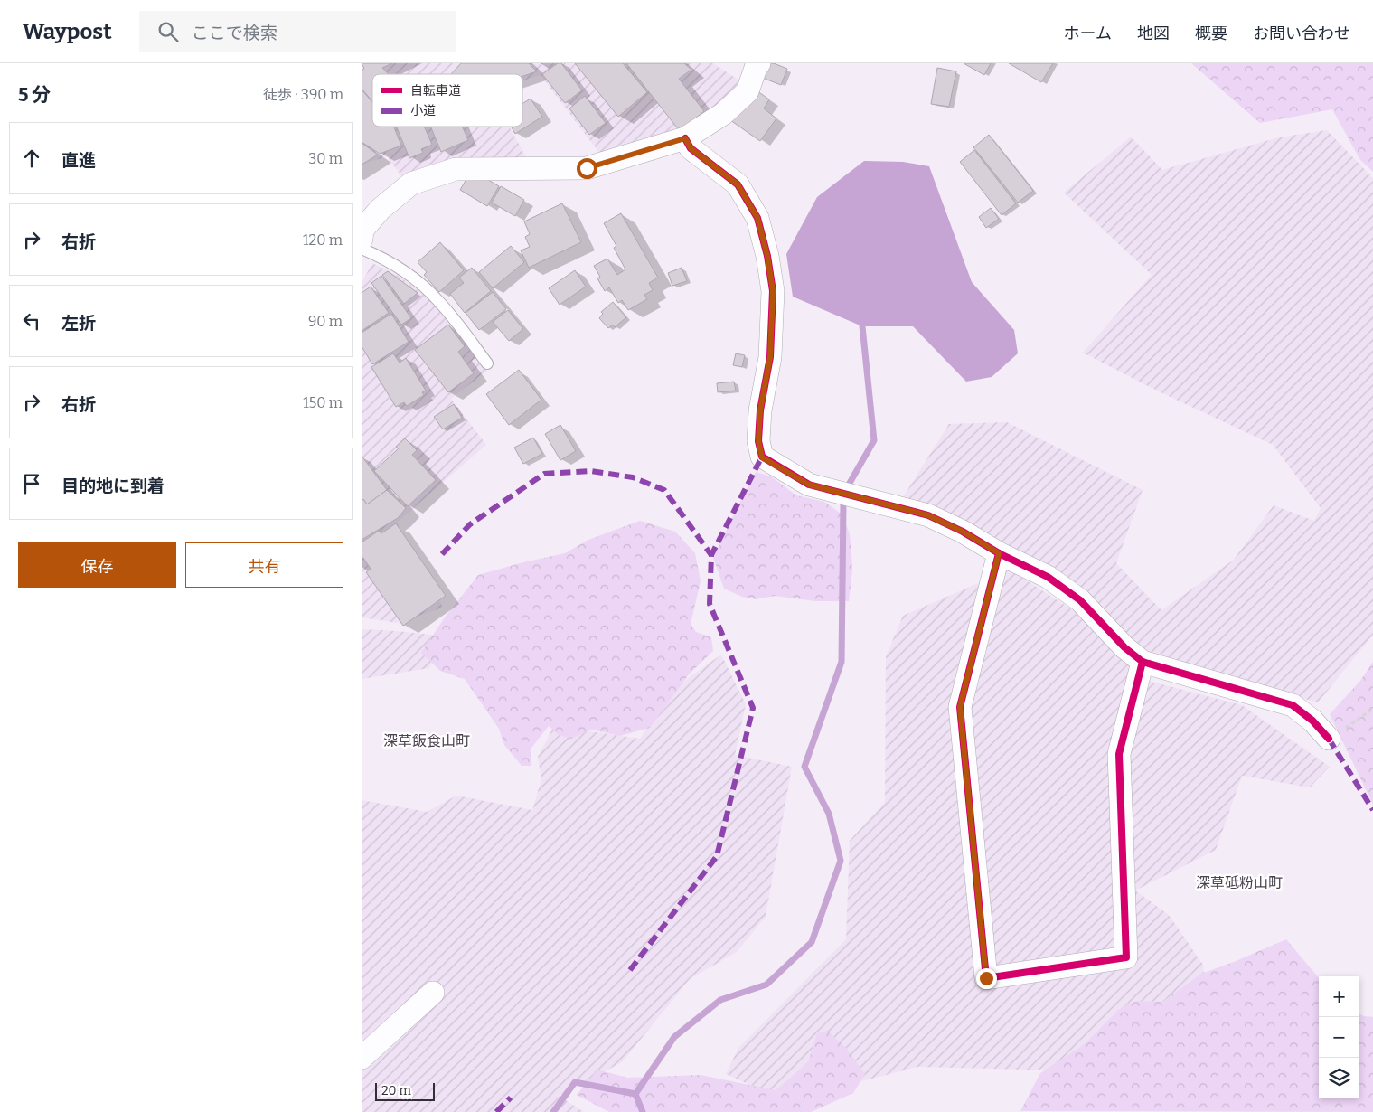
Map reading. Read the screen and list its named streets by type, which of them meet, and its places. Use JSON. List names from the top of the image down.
{
  "districts": ["深草飯食山町", "深草砥粉山町"],
  "legend": ["自転車道", "小道"],
  "scale_bar": "20 m",
  "page": {
    "header": "Waypost",
    "search": "ここで検索",
    "nav": [
      "ホーム",
      "地図",
      "概要",
      "お問い合わせ"
    ],
    "heading": ["5 分", "徒歩 · 390 m"],
    "list": [
      ["直進", "30 m"],
      ["右折", "120 m"],
      ["左折", "90 m"],
      ["右折", "150 m"],
      "目的地に到着"
    ],
    "buttons": ["保存", "共有"],
    "map_buttons": ["+", "−"],
    "scale": "20 m"
  }
}
